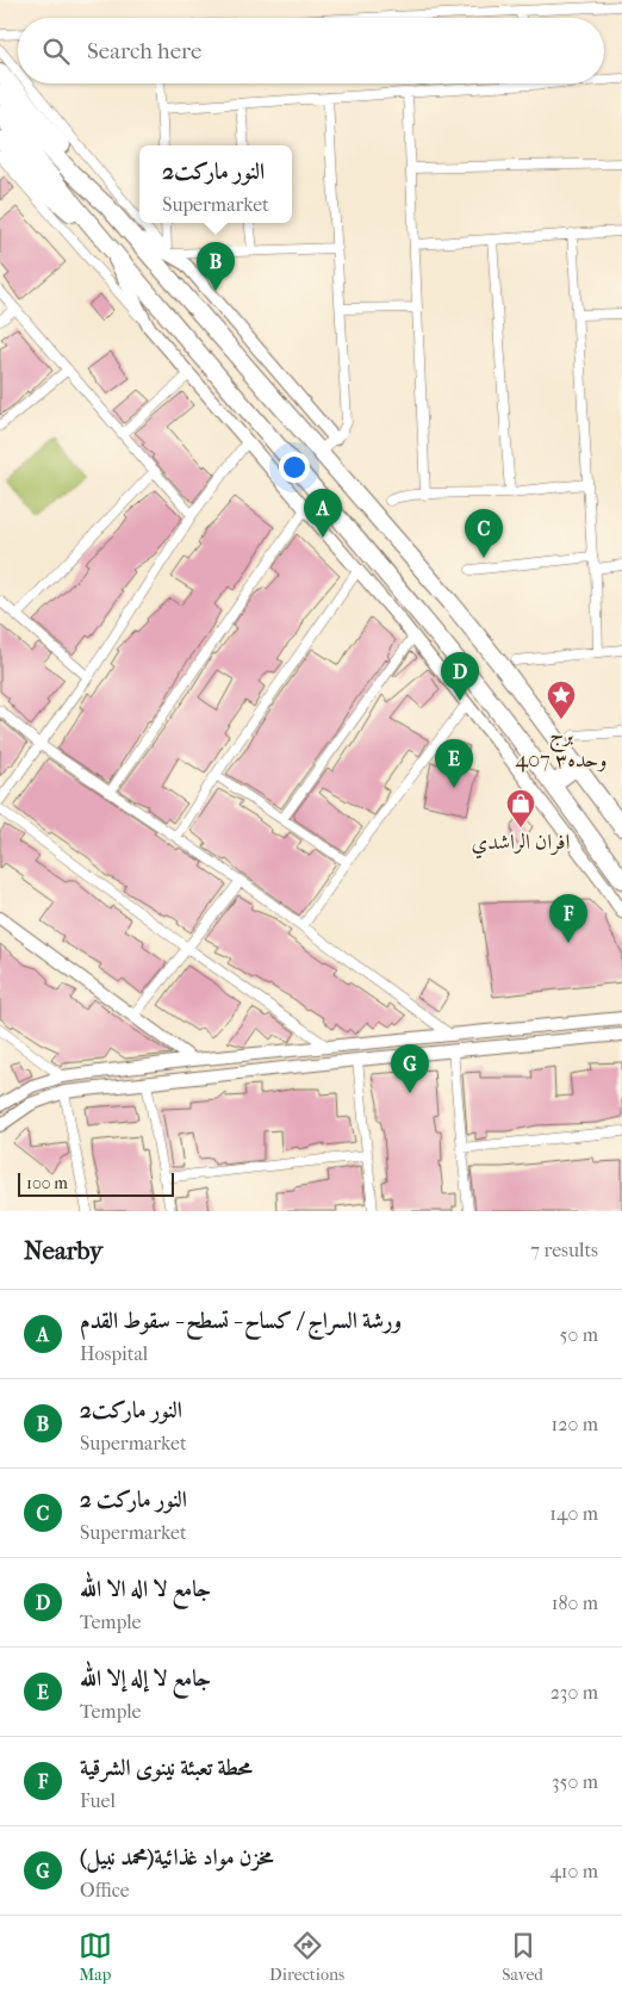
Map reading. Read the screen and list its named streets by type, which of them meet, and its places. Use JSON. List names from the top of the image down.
{
  "places": {
    "place": ["برج وحده٣ 407"],
    "shop": ["افران الراشدي"]
  },
  "scale_bar": "100 m",
  "page": {
    "search": "Search here",
    "popup": ["النور ماركت2", "Supermarket"],
    "pins": [
      "B",
      "A",
      "C",
      "D",
      "E",
      "F",
      "G"
    ],
    "scale": "100 m",
    "heading": ["Nearby", "7 results"],
    "list": [
      {
        "mark": "A",
        "name": "ورشة السراج / كساح - تسطح - سقوط القدم",
        "note": "Hospital",
        "value": "50 m"
      },
      {
        "mark": "B",
        "name": "النور ماركت2",
        "note": "Supermarket",
        "value": "120 m"
      },
      {
        "mark": "C",
        "name": "النور ماركت 2",
        "note": "Supermarket",
        "value": "140 m"
      },
      {
        "mark": "D",
        "name": "جامع لا اله الا الله",
        "note": "Temple",
        "value": "180 m"
      },
      {
        "mark": "E",
        "name": "جامع لا إله إلا الله",
        "note": "Temple",
        "value": "230 m"
      },
      {
        "mark": "F",
        "name": "محطة تعبئة نينوى الشرقية",
        "note": "Fuel",
        "value": "350 m"
      },
      {
        "mark": "G",
        "name": "مخزن مواد غذائية(محمد نبيل)",
        "note": "Office",
        "value": "410 m"
      }
    ],
    "nav": ["Map", "Directions", "Saved"]
  }
}
